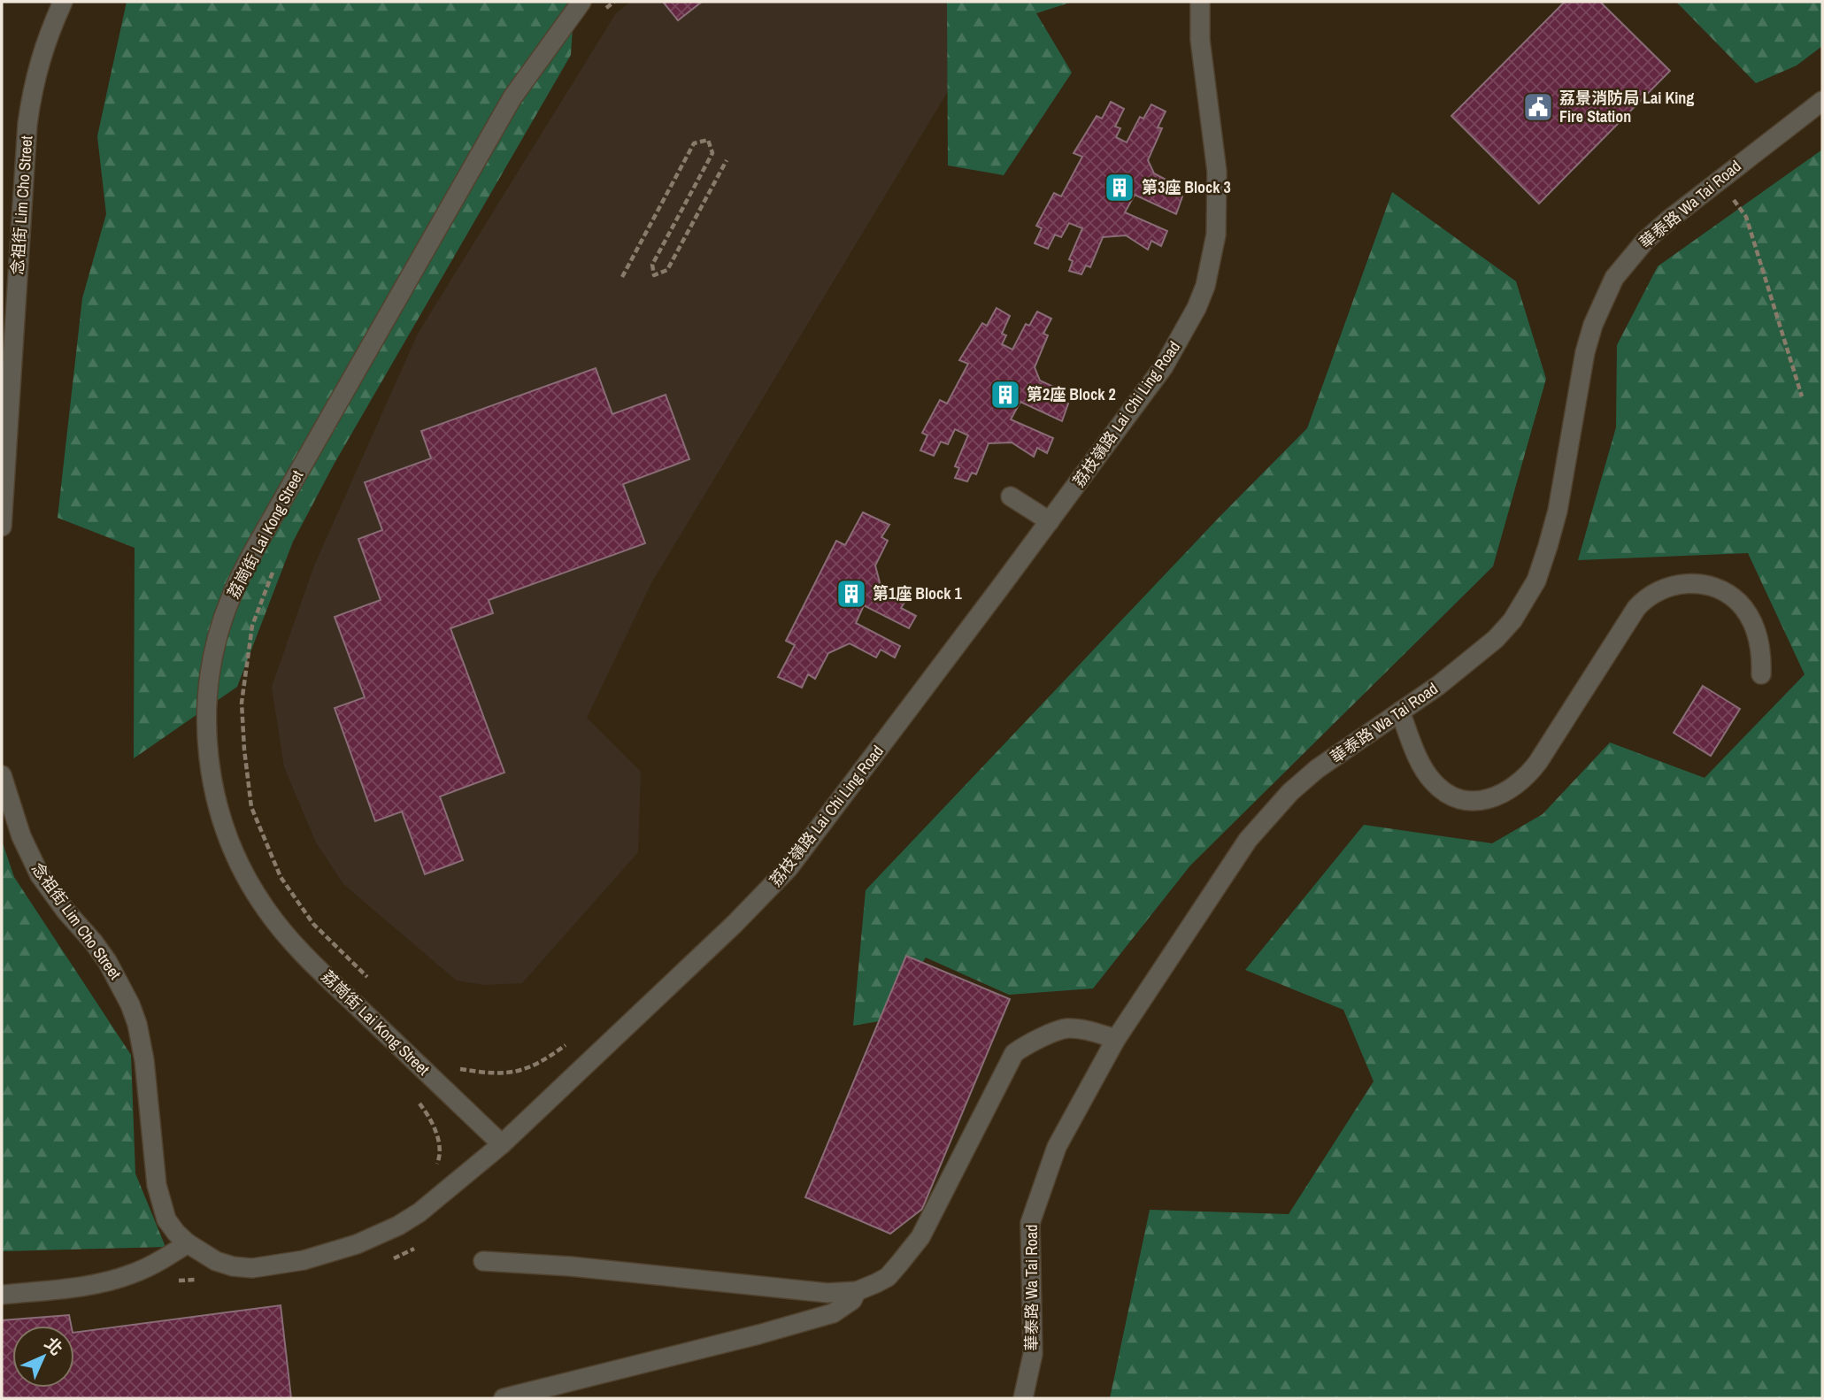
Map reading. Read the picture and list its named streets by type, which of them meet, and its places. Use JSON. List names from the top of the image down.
{
  "streets": {
    "street": [
      "華泰路 Wa Tai Road",
      "念祖街 Lim Cho Street",
      "荔枝嶺路 Lai Chi Ling Road",
      "荔崗街 Lai Kong Street"
    ]
  },
  "crossings": [
    ["念祖街 Lim Cho Street", "荔枝嶺路 Lai Chi Ling Road"],
    ["荔枝嶺路 Lai Chi Ling Road", "荔崗街 Lai Kong Street"]
  ],
  "places": {
    "public building": ["荔景消防局 Lai King Fire Station"],
    "building": ["第3座 Block 3", "第2座 Block 2", "第1座 Block 1"]
  },
  "north": "top right"
}
